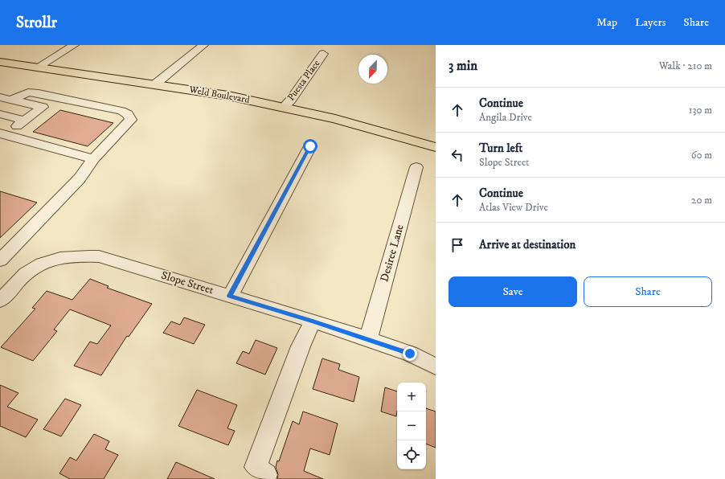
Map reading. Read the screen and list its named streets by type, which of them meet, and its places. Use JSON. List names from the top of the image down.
{
  "streets": {
    "main road": ["Weld Boulevard"],
    "street": ["Puesta Place", "Desiree Lane", "Slope Street"]
  },
  "crossings": [
    ["Puesta Place", "Weld Boulevard"],
    ["Desiree Lane", "Slope Street"]
  ],
  "north": "bottom left",
  "page": {
    "header": "Strollr",
    "nav": ["Map", "Layers", "Share"],
    "heading": ["3 min", "Walk · 210 m"],
    "list": [
      ["Continue", "Angila Drive", "130 m"],
      ["Turn left", "Slope Street", "60 m"],
      ["Continue", "Atlas View Drive", "20 m"],
      "Arrive at destination"
    ],
    "buttons": ["Save", "Share"],
    "map_buttons": ["+", "−"]
  }
}
